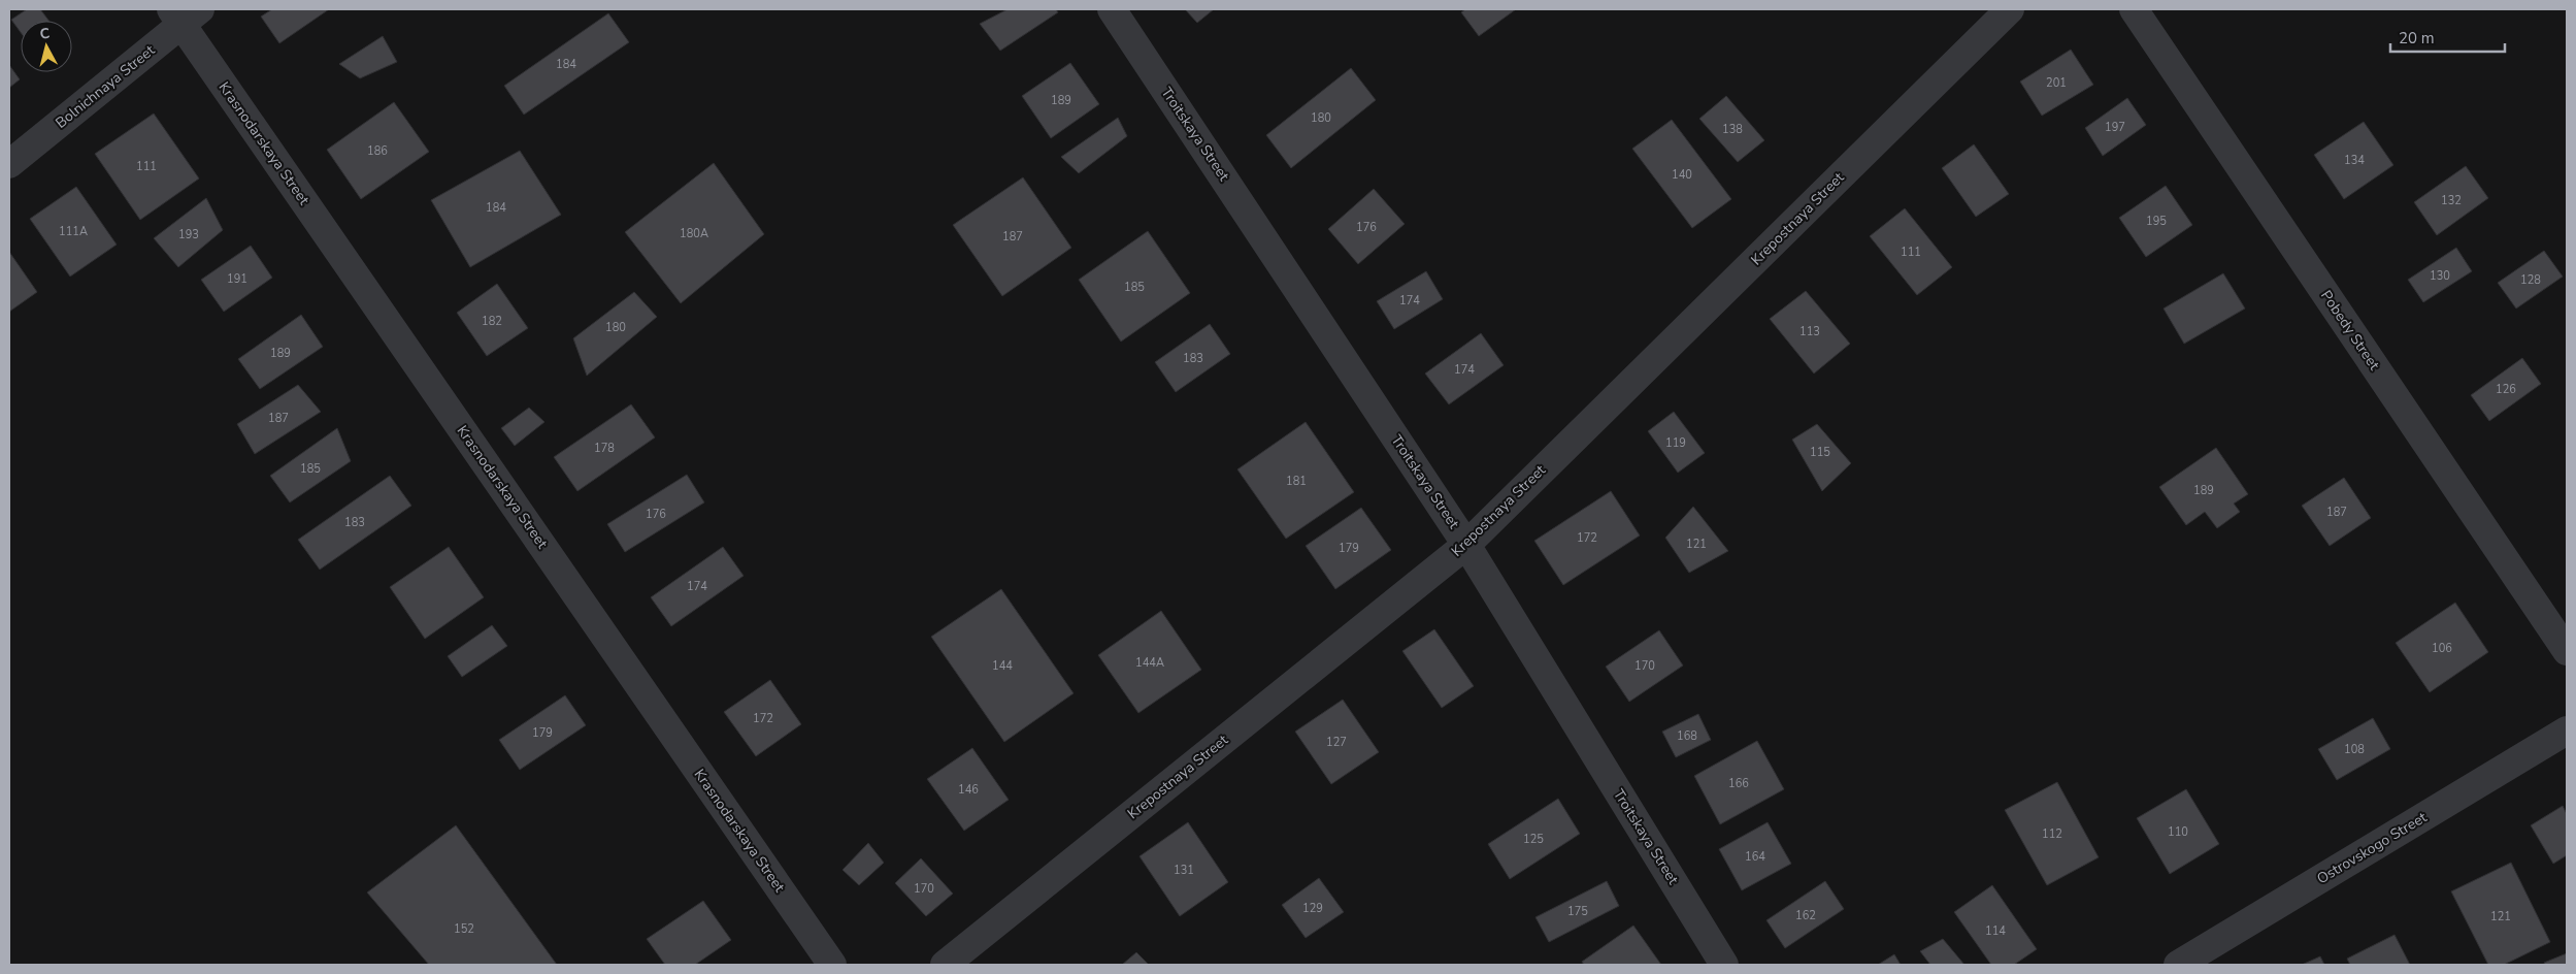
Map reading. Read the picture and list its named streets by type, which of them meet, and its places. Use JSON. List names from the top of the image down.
{
  "streets": {
    "street": [
      "Bolnichnaya Street",
      "Troitskaya Street",
      "Krasnodarskaya Street",
      "Krepostnaya Street",
      "Pobedy Street",
      "Ostrovskogo Street"
    ]
  },
  "crossings": [
    ["Bolnichnaya Street", "Krasnodarskaya Street"],
    ["Troitskaya Street", "Krepostnaya Street"]
  ],
  "house_numbers": [
    "184",
    "201",
    "189",
    "180",
    "197",
    "138",
    "186",
    "134",
    "111",
    "140",
    "132",
    "184",
    "195",
    "176",
    "111А",
    "180А",
    "193",
    "187",
    "111",
    "130",
    "191",
    "128",
    "185",
    "174",
    "182",
    "180",
    "113",
    "189",
    "183",
    "174",
    "126",
    "187",
    "119",
    "178",
    "115",
    "185",
    "181",
    "189",
    "187",
    "176",
    "183",
    "172",
    "121",
    "179",
    "174",
    "106",
    "144А",
    "144",
    "170",
    "172",
    "179",
    "168",
    "127",
    "108",
    "166",
    "146",
    "110",
    "112",
    "125",
    "164",
    "131",
    "170",
    "129",
    "175",
    "162",
    "121",
    "152",
    "114"
  ],
  "scale_bar": "20 m",
  "north": "top"
}
